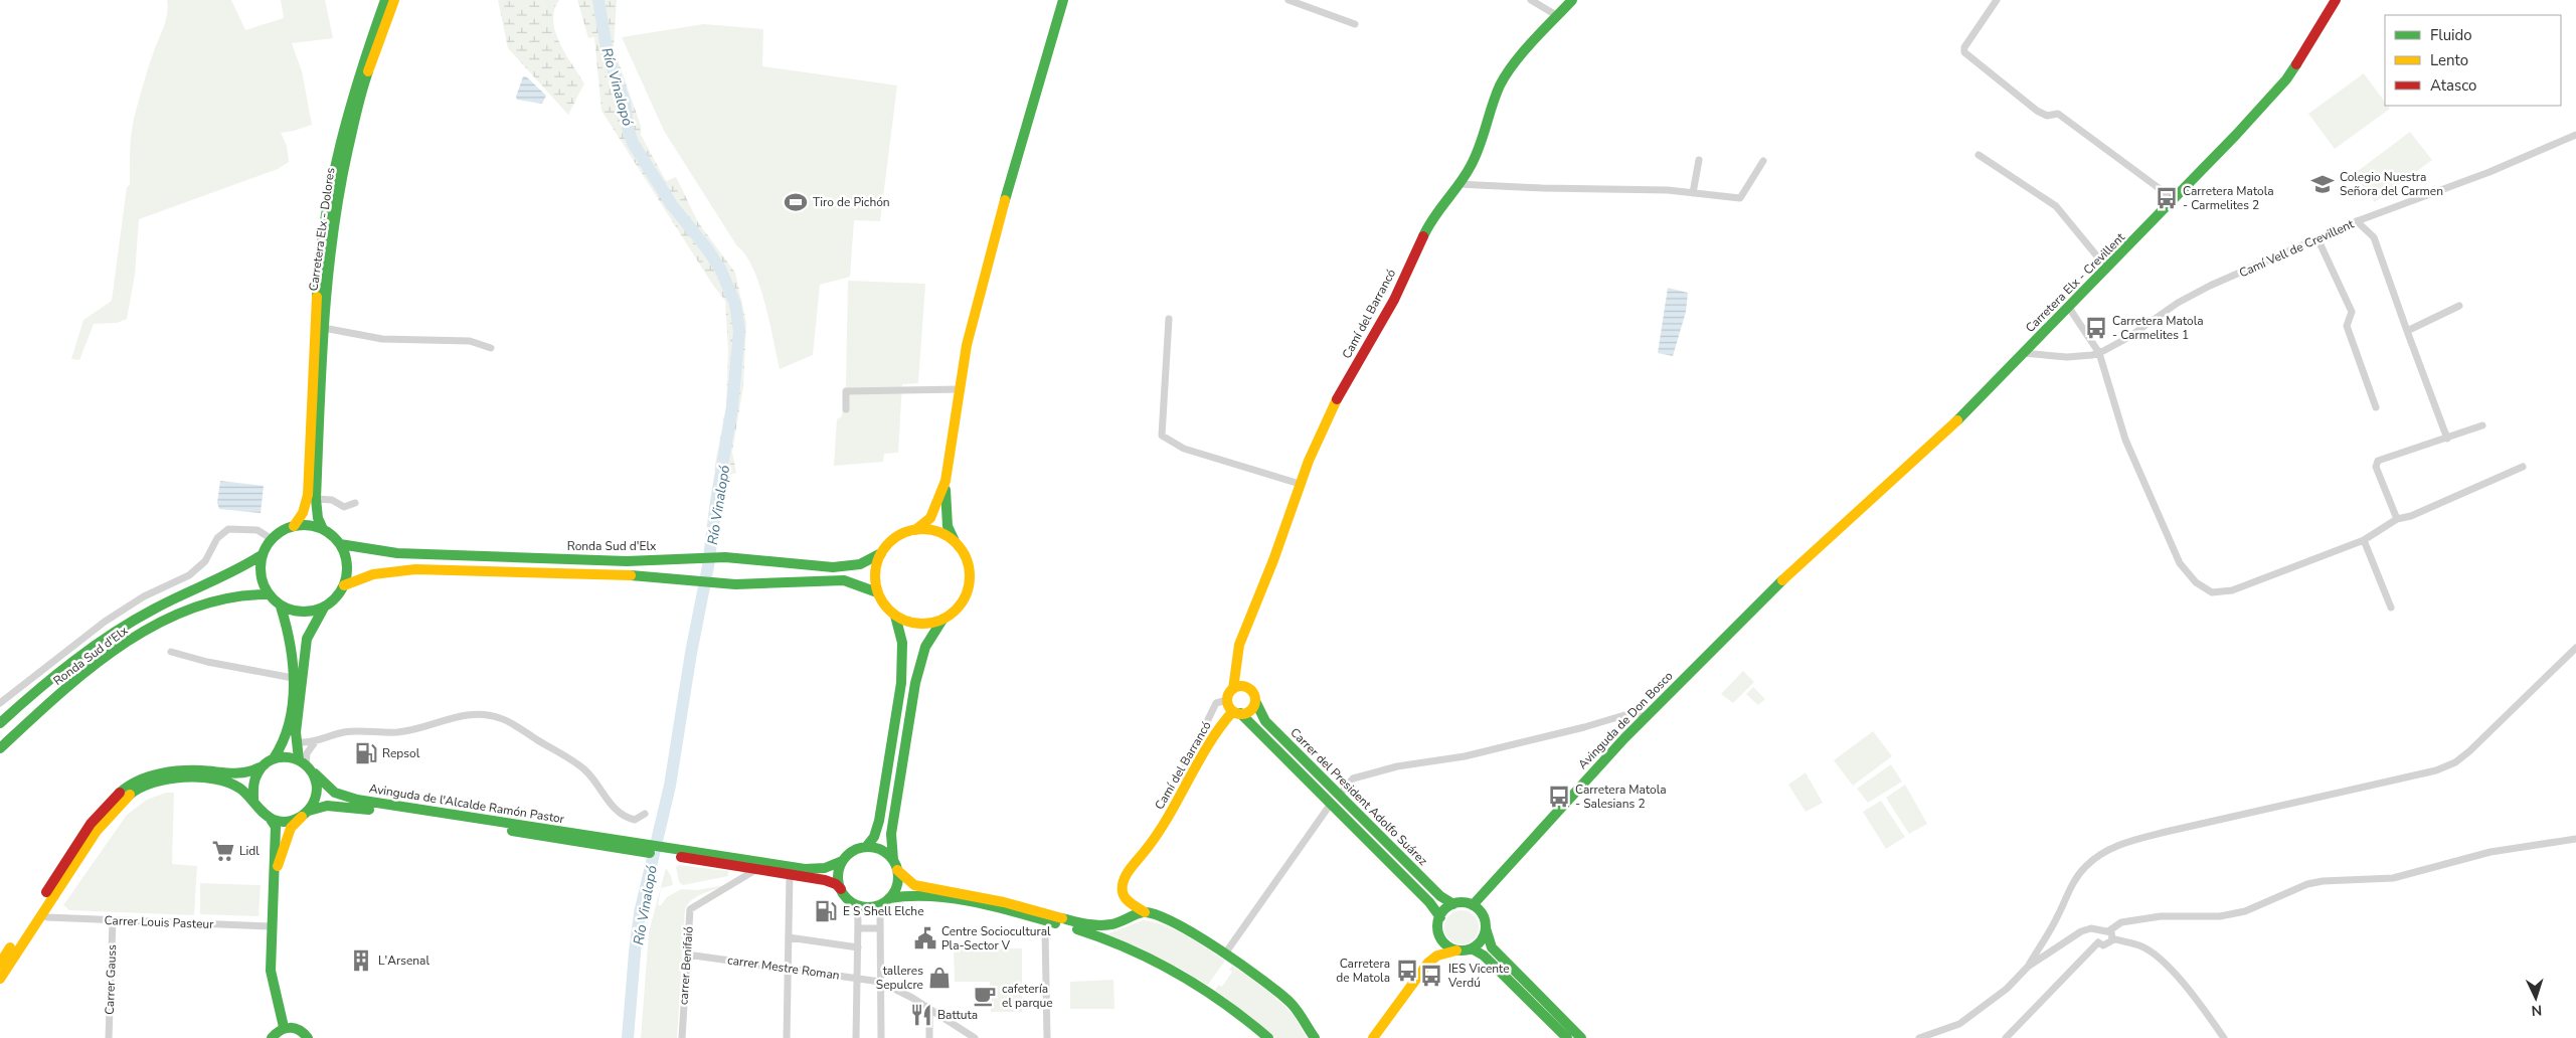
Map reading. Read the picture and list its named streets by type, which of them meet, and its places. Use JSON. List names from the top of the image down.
{
  "streets": {
    "main road": [
      "Carretera Elx - Dolores",
      "Carretera Elx - Crevillent",
      "Camí del Barrancó",
      "Ronda Sud d'Elx",
      "Avinguda de Don Bosco",
      "Carrer del President Adolfo Suárez",
      "Avinguda de l'Alcalde Ramón Pastor"
    ],
    "street": [
      "Camí Vell de Crevillent",
      "Carrer Louis Pasteur",
      "carrer Benifaió",
      "carrer Mestre Roman",
      "Carrer Gauss"
    ]
  },
  "crossings": [
    ["Carretera Elx - Dolores", "Ronda Sud d'Elx"],
    ["Camí Vell de Crevillent", "Carretera Elx - Crevillent"],
    ["Carretera Elx - Crevillent", "Avinguda de Don Bosco"],
    ["Camí del Barrancó", "Carrer del President Adolfo Suárez"],
    ["Avinguda de Don Bosco", "Carrer del President Adolfo Suárez"],
    ["Carrer Louis Pasteur", "Carrer Gauss"],
    ["carrer Benifaió", "carrer Mestre Roman"]
  ],
  "water": ["Río Vinalopó"],
  "places": {
    "school or university": ["Colegio Nuestra Señora del Carmen"],
    "bus stop": [
      "Carretera Matola - Carmelites 2",
      "Carretera Matola - Carmelites 1",
      "Carretera Matola - Salesians 2",
      "Carretera de Matola",
      "IES Vicente Verdú"
    ],
    "sports": ["Tiro de Pichón"],
    "fuel station": ["Repsol", "E S Shell Elche"],
    "supermarket": ["Lidl"],
    "public building": ["Centre Sociocultural Pla-Sector V"],
    "building": ["L'Arsenal"],
    "shop": ["talleres Sepulcre"],
    "cafe": ["cafetería el parque"],
    "restaurant": ["Battuta"]
  },
  "legend": ["Fluido", "Lento", "Atasco"],
  "north": "bottom"
}
